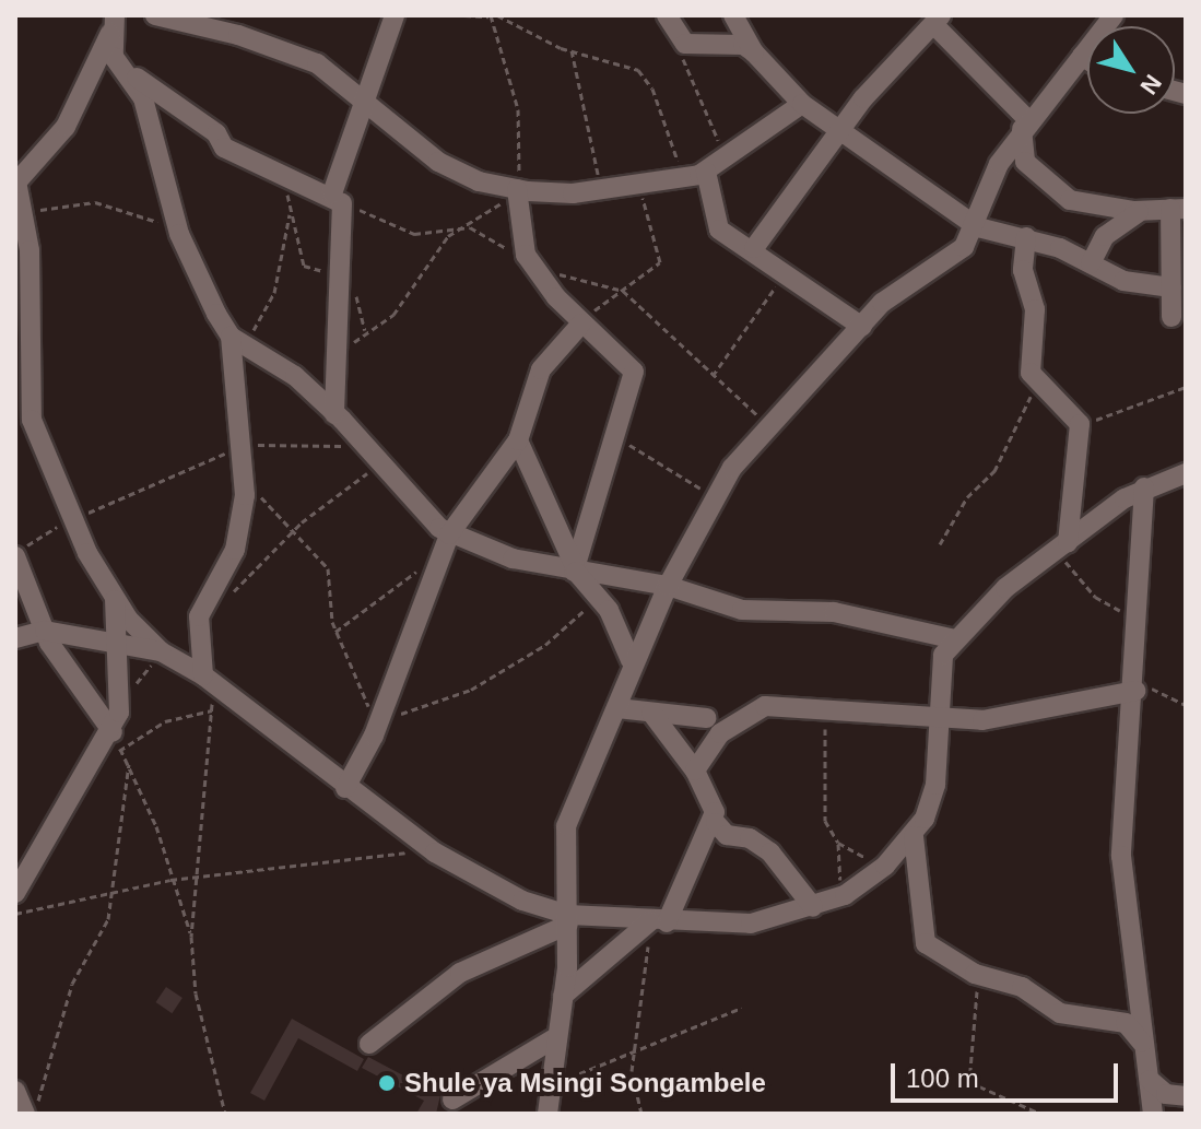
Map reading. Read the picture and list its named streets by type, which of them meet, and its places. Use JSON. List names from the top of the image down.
{
  "places": ["Shule ya Msingi Songambele"],
  "scale_bar": "100 m",
  "north": "bottom right"
}
